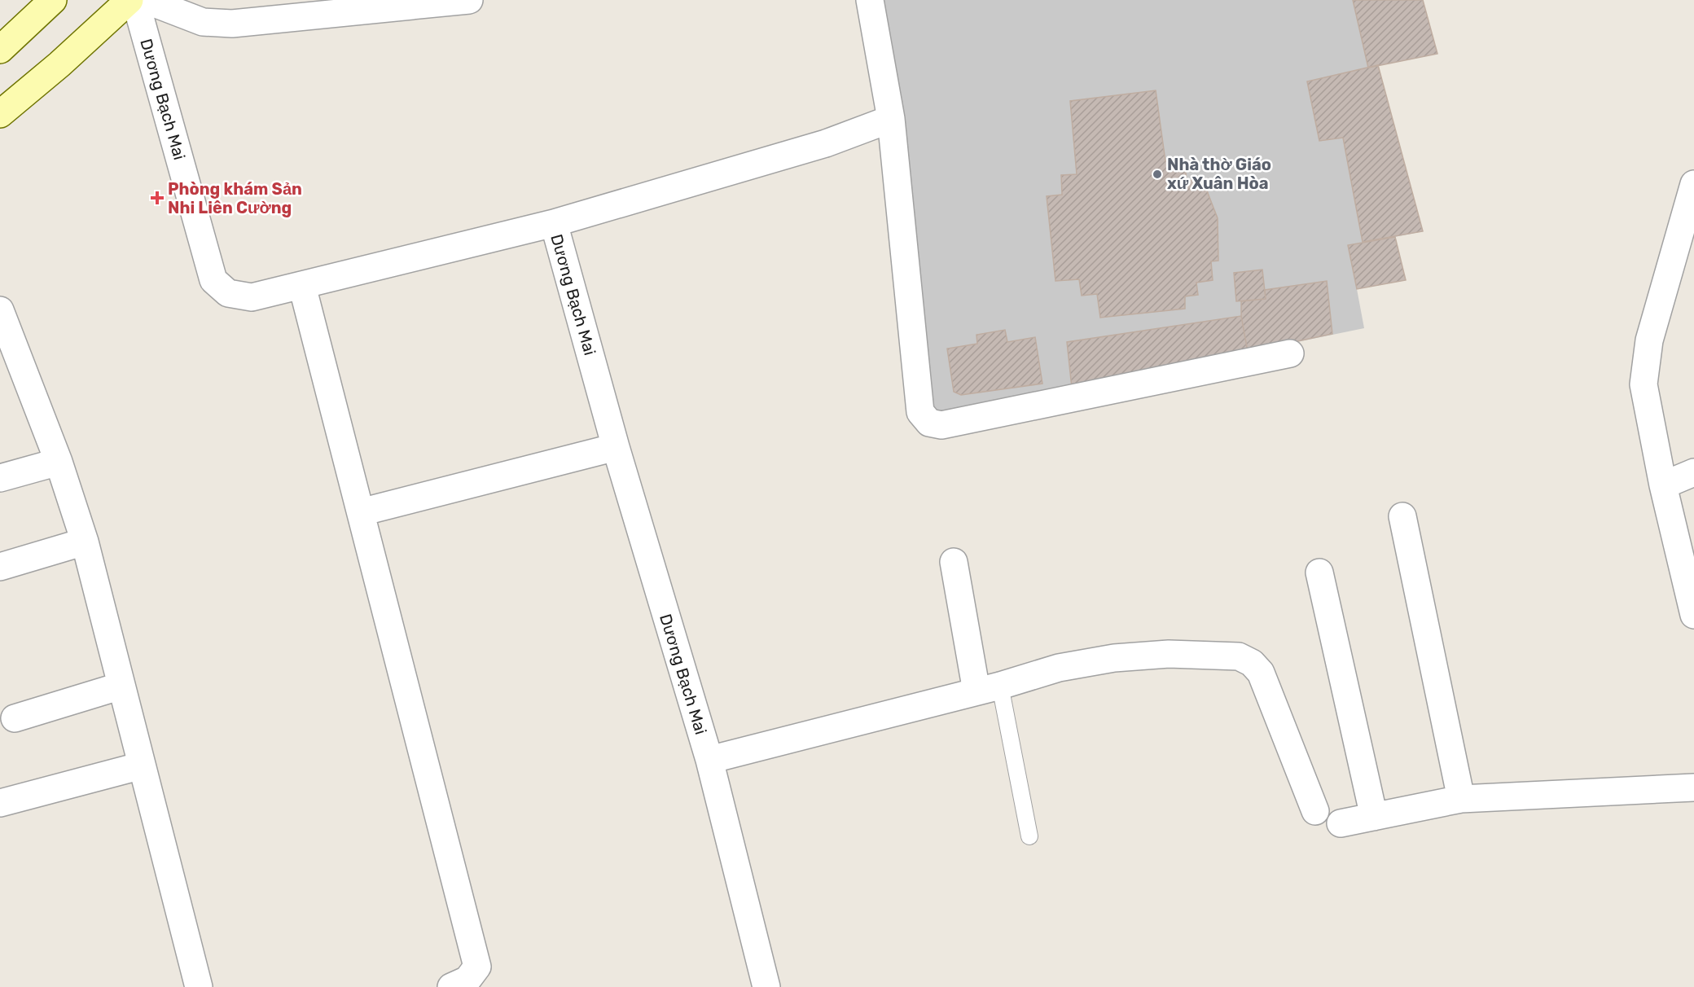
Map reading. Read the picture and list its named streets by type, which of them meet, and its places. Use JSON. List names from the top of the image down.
{
  "streets": {
    "street": ["Dương Bạch Mai"]
  },
  "places": {
    "other": ["Nhà thờ Giáo xứ Xuân Hòa"],
    "health": ["Phòng khám Sản Nhi Liên Cường"]
  }
}
